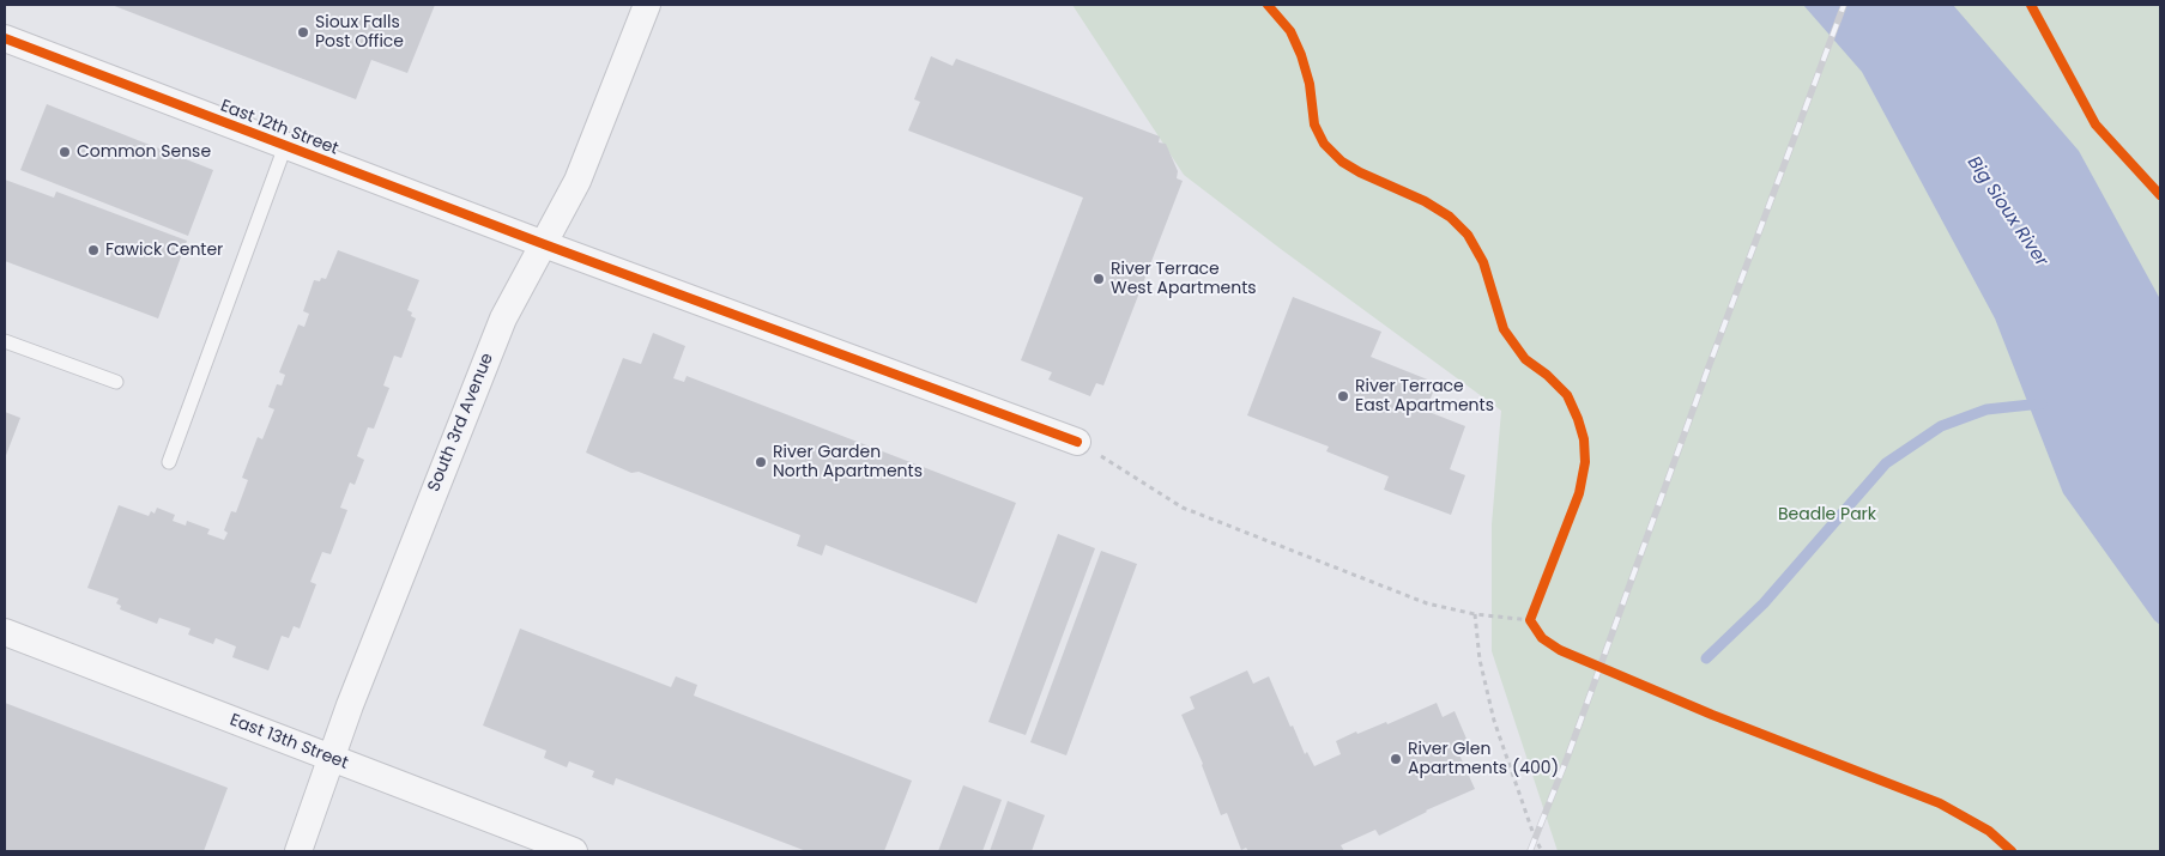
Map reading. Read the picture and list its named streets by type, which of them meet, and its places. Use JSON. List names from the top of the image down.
{
  "streets": {
    "street": ["East 12th Street", "South 3rd Avenue", "East 13th Street"]
  },
  "crossings": [
    ["East 12th Street", "South 3rd Avenue"],
    ["South 3rd Avenue", "East 13th Street"]
  ],
  "water": ["Big Sioux River"],
  "parks": ["Beadle Park"],
  "places": [
    "Sioux Falls Post Office",
    "Common Sense",
    "Fawick Center",
    "River Terrace West Apartments",
    "River Terrace East Apartments",
    "River Garden North Apartments",
    "River Glen Apartments (400)"
  ]
}
